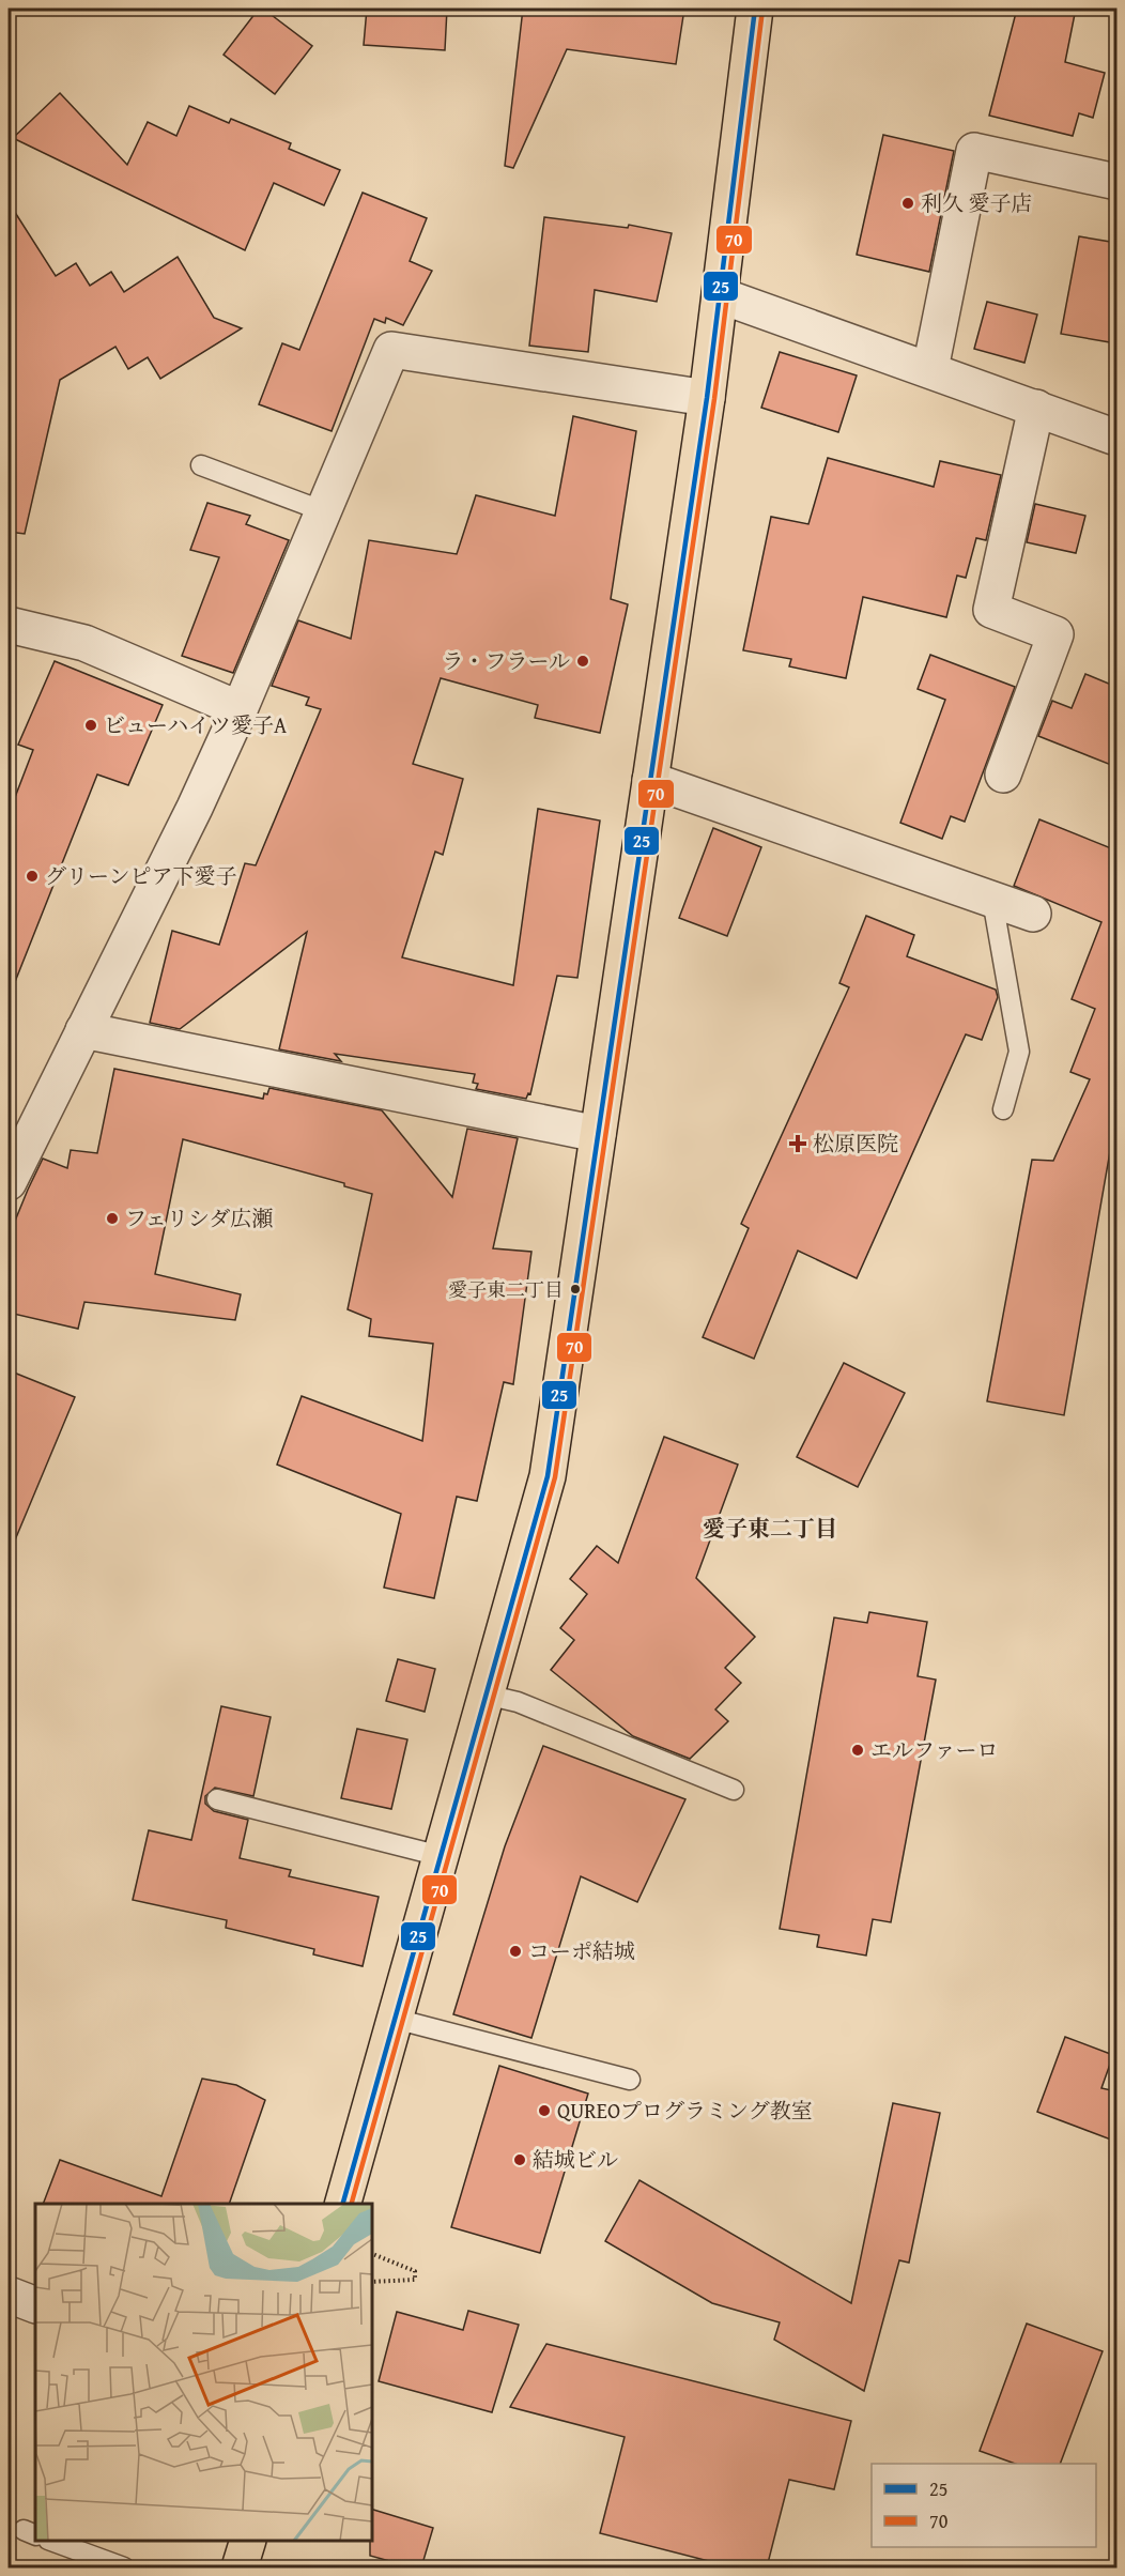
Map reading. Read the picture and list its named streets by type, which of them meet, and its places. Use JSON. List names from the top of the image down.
{
  "districts": ["愛子東二丁目"],
  "places": {
    "other": [
      "利久 愛子店",
      "ラ・フラール",
      "ビューハイツ愛子A",
      "グリーンピア下愛子",
      "フェリシダ広瀬",
      "愛子東二丁目",
      "エルファーロ",
      "コーポ結城",
      "QUREOプログラミング教室",
      "結城ビル"
    ],
    "health": ["松原医院"]
  },
  "lines": ["transit line 25", "transit line 70"],
  "legend": ["25", "70"]
}
